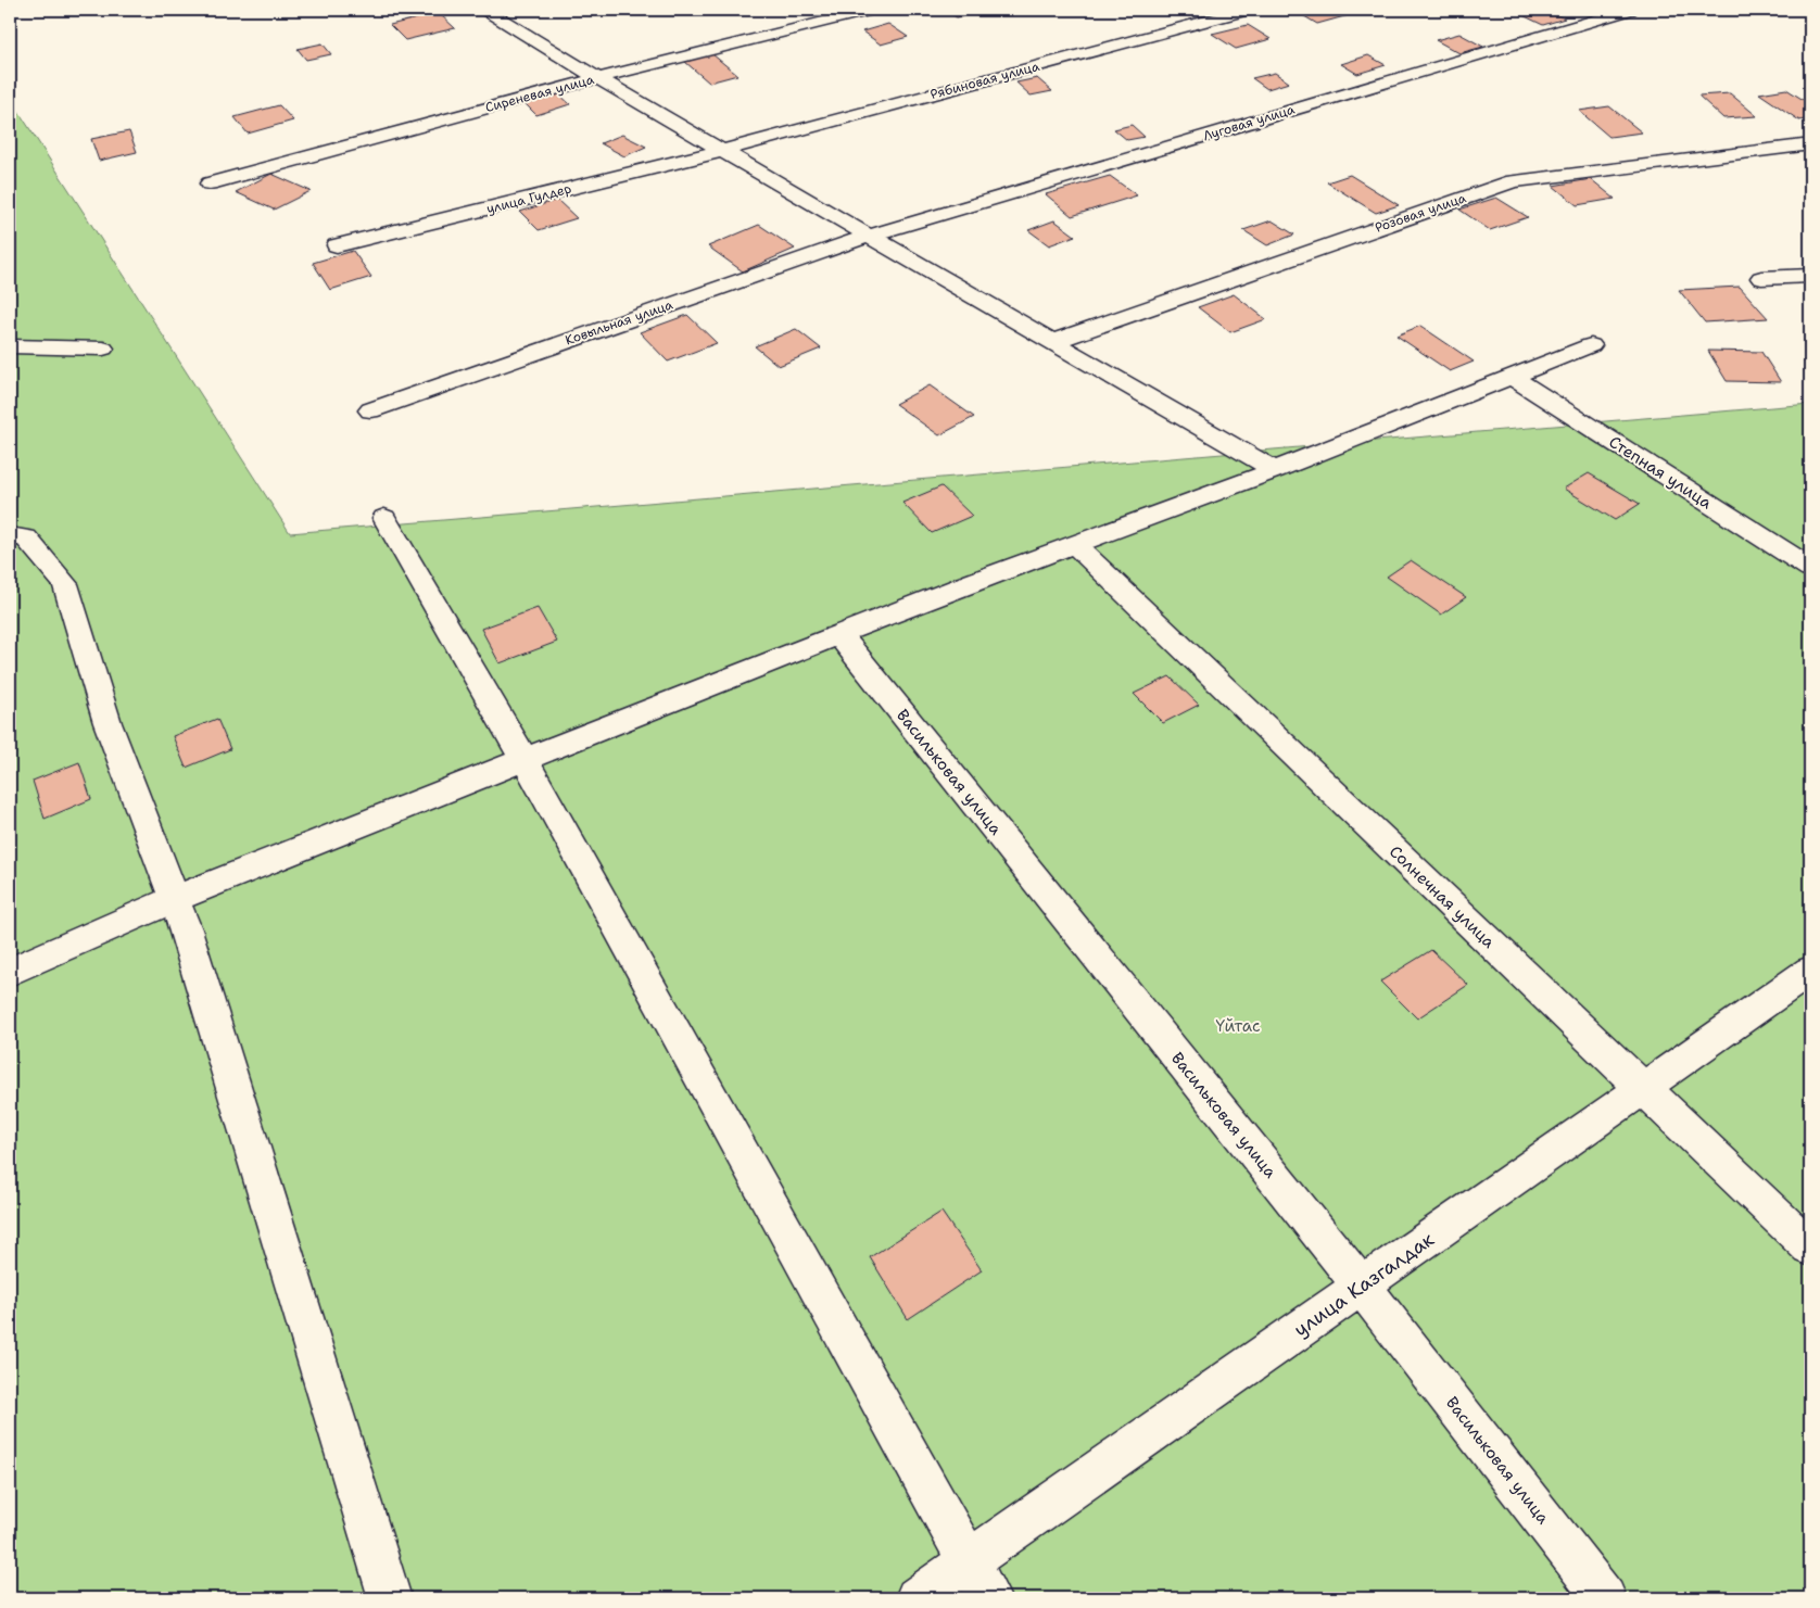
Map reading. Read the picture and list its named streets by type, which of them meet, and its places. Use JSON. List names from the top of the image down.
{
  "streets": {
    "street": [
      "Рябиновая улица",
      "Сиреневая улица",
      "Луговая улица",
      "улица Гулдер",
      "Розовая улица",
      "Ковыльная улица",
      "Степная улица",
      "Васильковая улица",
      "Солнечная улица",
      "улица Казгалдак"
    ]
  },
  "crossings": [
    ["Рябиновая улица", "улица Гулдер"],
    ["Луговая улица", "Ковыльная улица"],
    ["Васильковая улица", "улица Казгалдак"],
    ["Солнечная улица", "улица Казгалдак"]
  ],
  "parks": ["Үйтас"]
}
